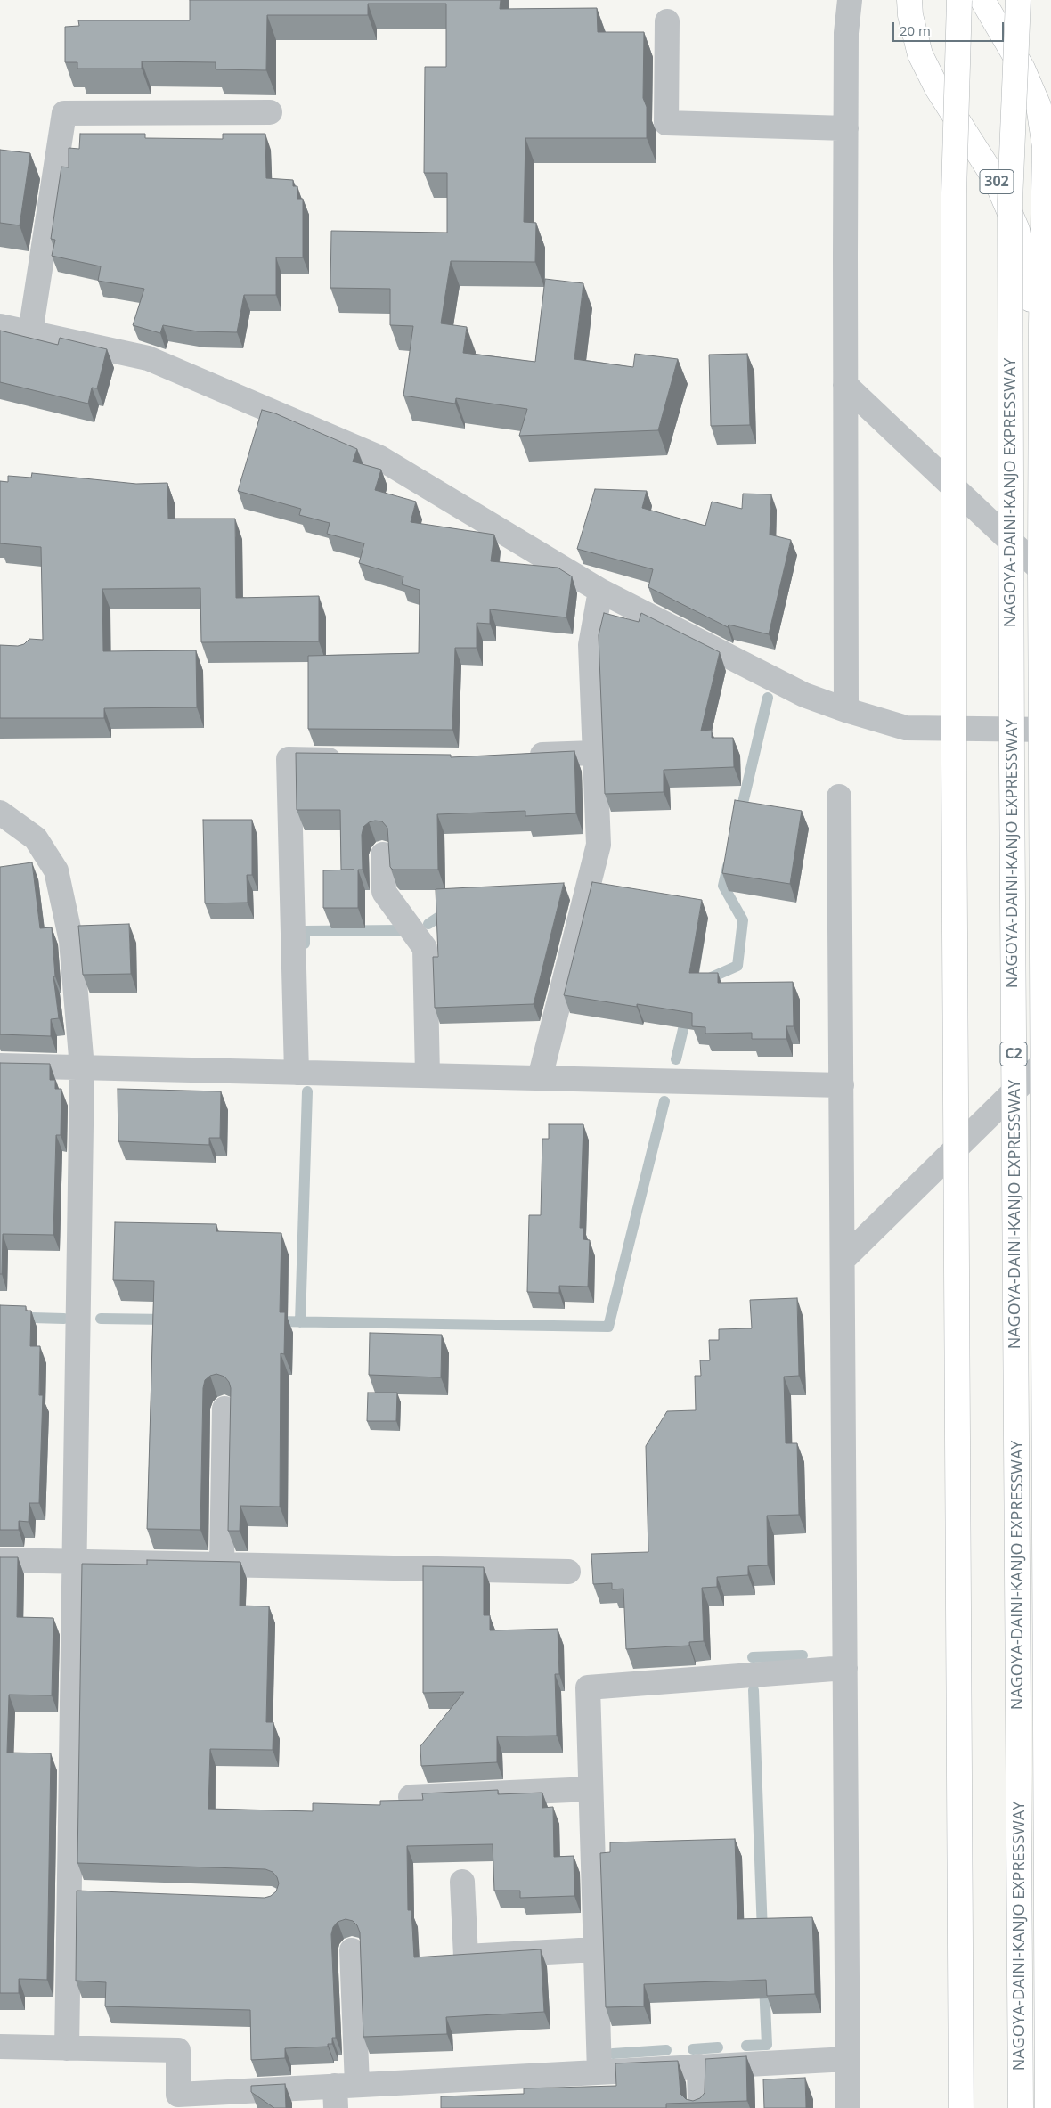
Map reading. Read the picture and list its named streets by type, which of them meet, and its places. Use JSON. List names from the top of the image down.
{
  "streets": {
    "highway": ["302", "NAGOYA-DAINI-KANJO EXPRESSWAY", "C2"]
  },
  "scale_bar": "20 m"
}
